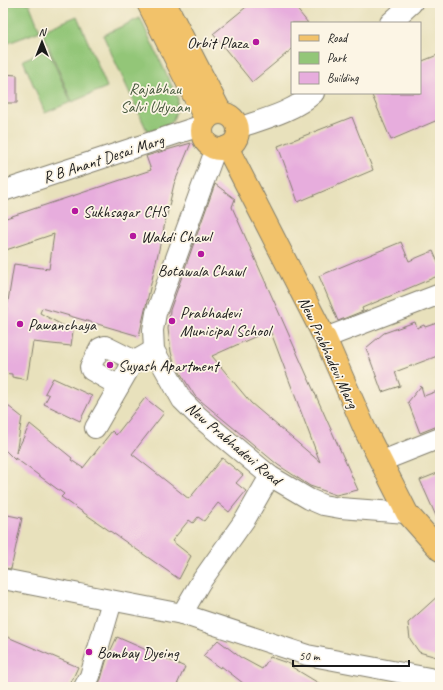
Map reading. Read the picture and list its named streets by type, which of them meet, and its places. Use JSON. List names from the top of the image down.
{
  "streets": {
    "main road": ["New Prabhadevi Marg"],
    "street": ["R B Anant Desai Marg", "New Prabhadevi Road"]
  },
  "crossings": [
    ["R B Anant Desai Marg", "New Prabhadevi Marg"],
    ["R B Anant Desai Marg", "New Prabhadevi Road"],
    ["New Prabhadevi Marg", "New Prabhadevi Road"]
  ],
  "parks": ["Rajabhau Salvi Udyaan"],
  "places": [
    "Orbit Plaza",
    "Sukhsagar CHS",
    "Wakdi Chawl",
    "Botawala Chawl",
    "Prabhadevi Municipal School",
    "Pawanchaya",
    "Suyash Apartment",
    "Bombay Dyeing"
  ],
  "legend": ["Road", "Park", "Building"],
  "scale_bar": "50 m",
  "north": "top"
}
